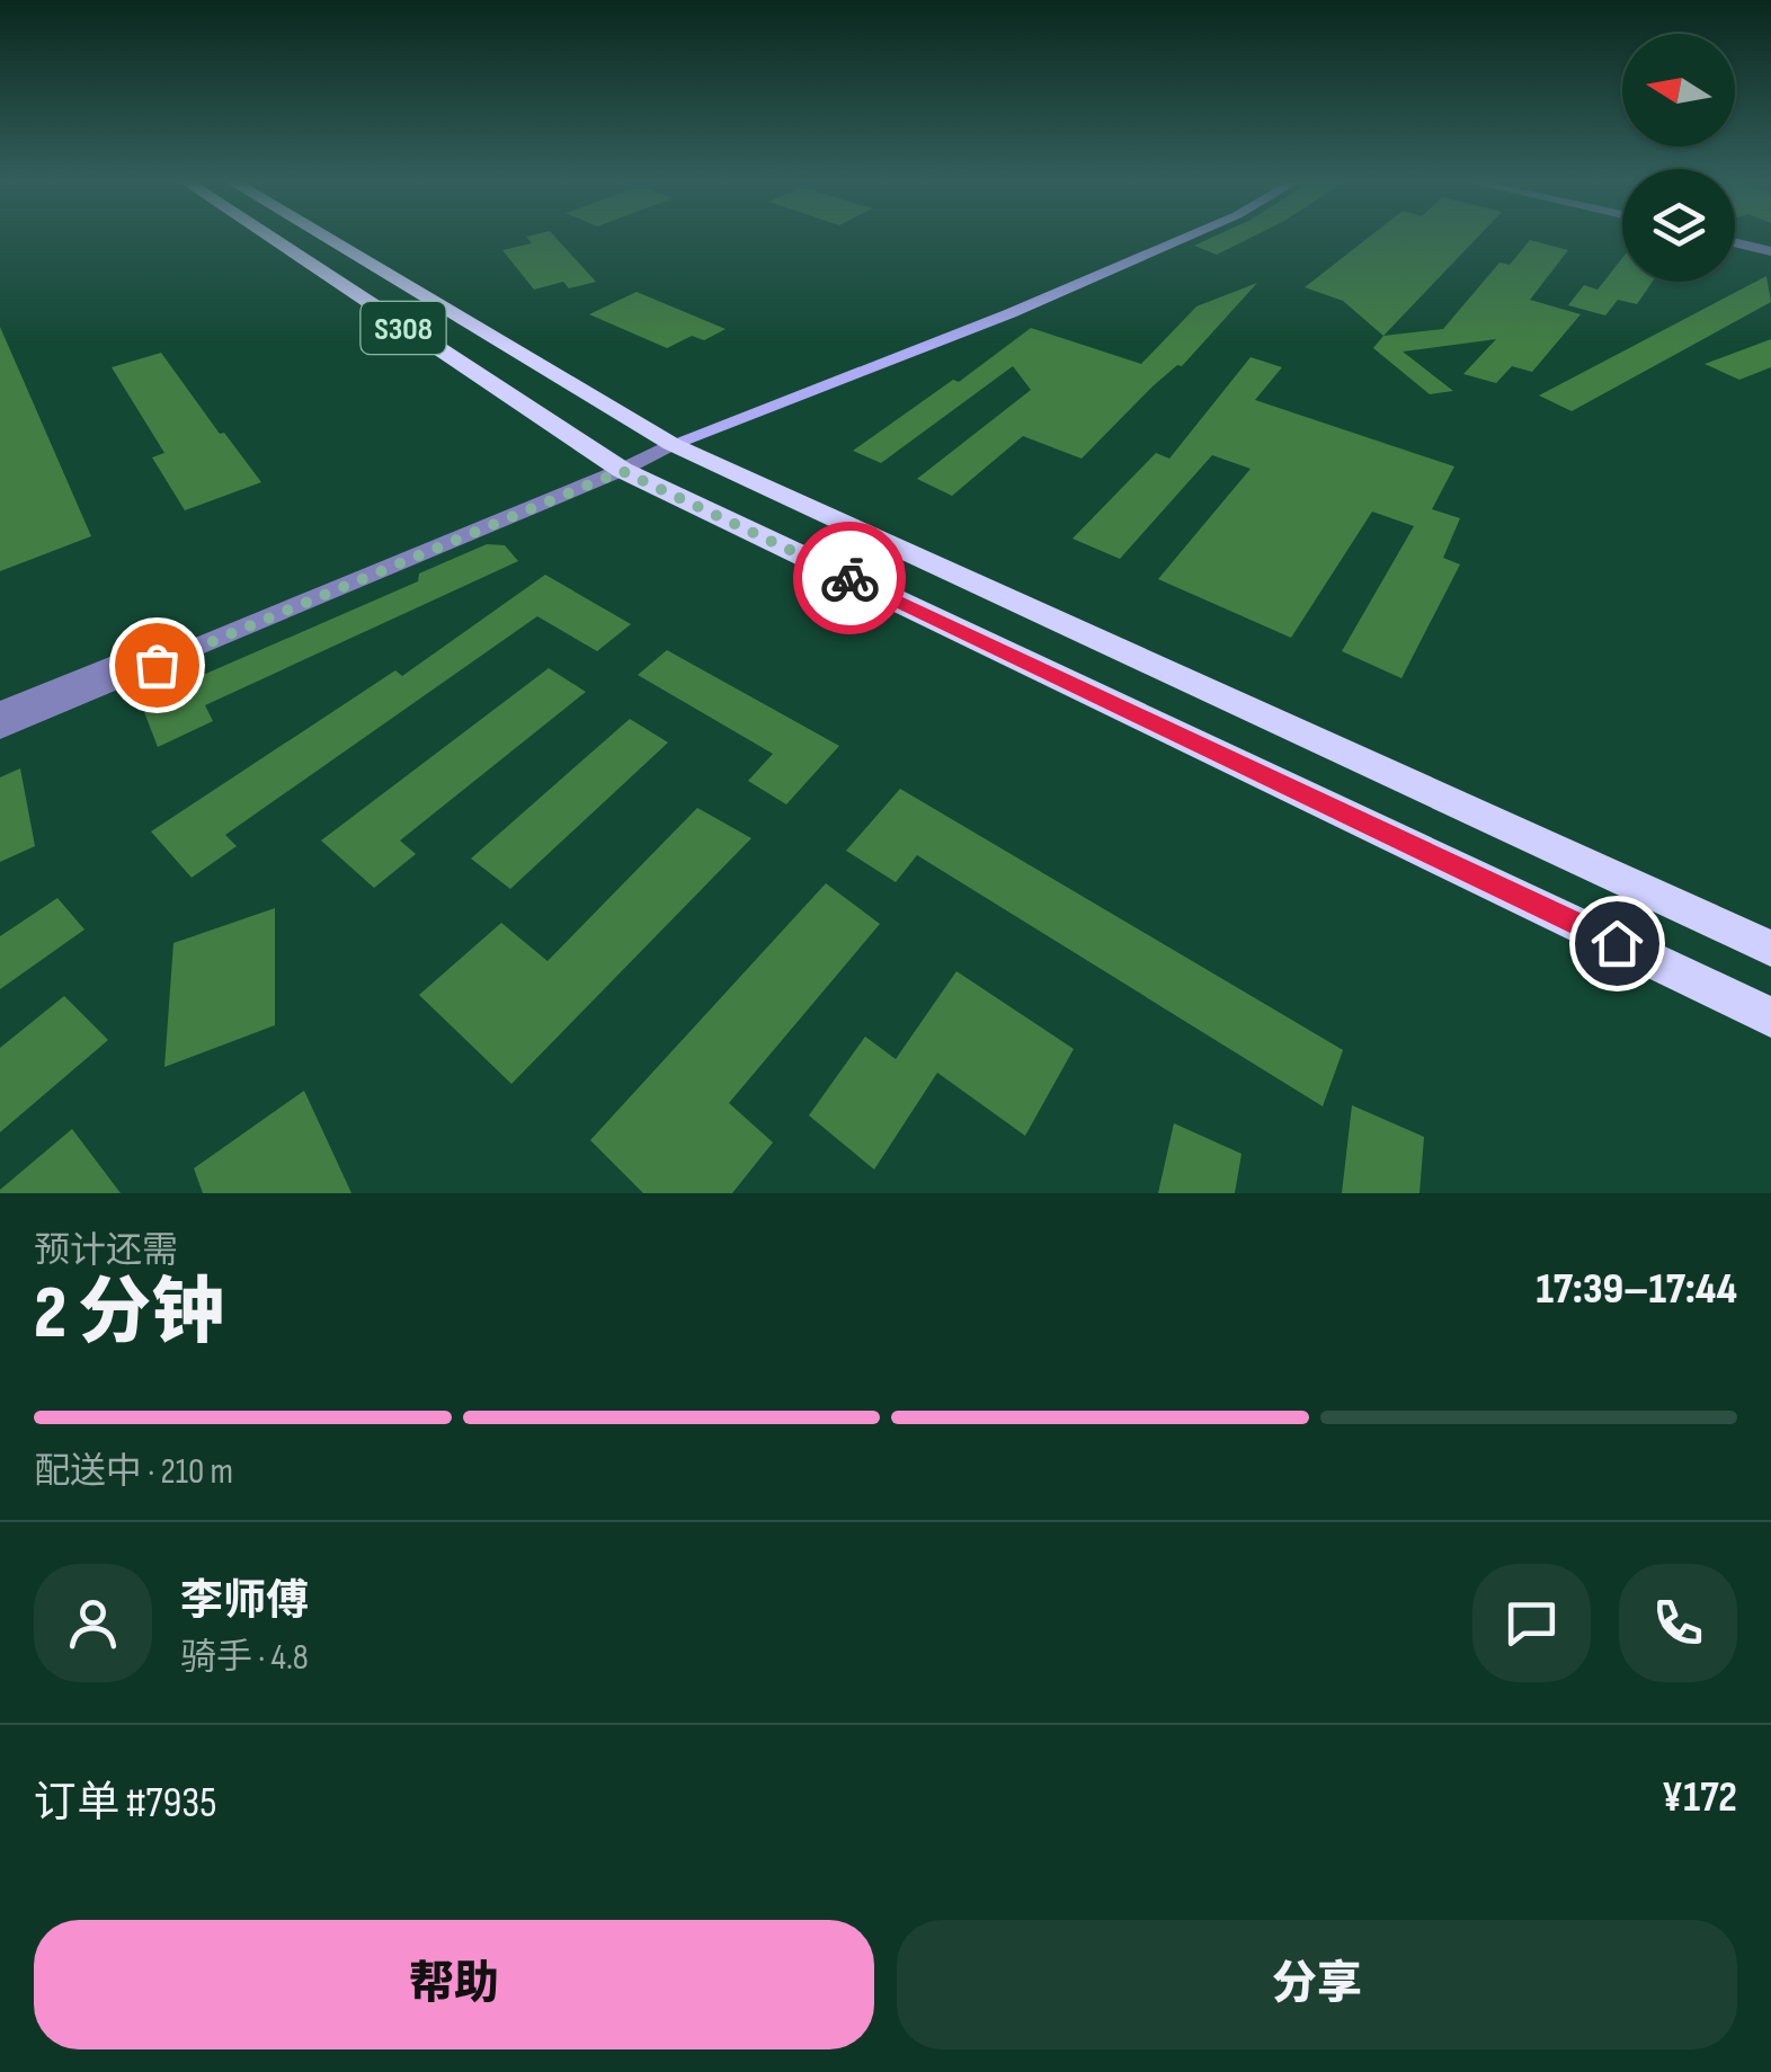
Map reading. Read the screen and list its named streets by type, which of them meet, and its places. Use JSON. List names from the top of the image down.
{
  "streets": {
    "main road": ["S308"]
  },
  "north": "left",
  "page": {
    "heading": ["2 分钟", "预计还需", "17:39–17:44"],
    "panel": [
      "李师傅",
      "骑手 · 4.8",
      "订单 #7935",
      "¥172"
    ],
    "bar": "配送中 · 210 m",
    "buttons": ["帮助", "分享"]
  }
}
